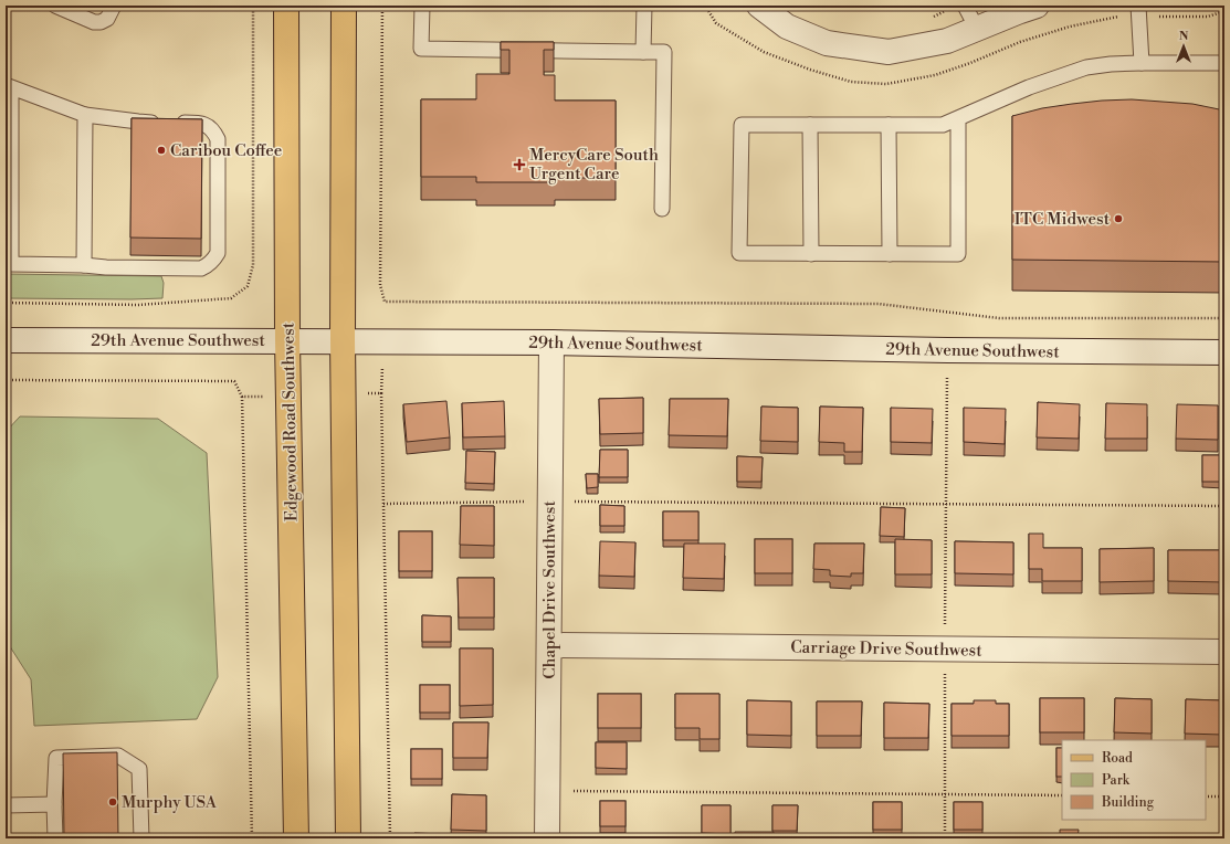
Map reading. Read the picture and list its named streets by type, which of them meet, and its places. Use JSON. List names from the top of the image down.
{
  "streets": {
    "main road": ["Edgewood Road Southwest"],
    "street": ["29th Avenue Southwest", "Chapel Drive Southwest", "Carriage Drive Southwest"]
  },
  "crossings": [
    ["29th Avenue Southwest", "Edgewood Road Southwest"],
    ["29th Avenue Southwest", "Chapel Drive Southwest"],
    ["Chapel Drive Southwest", "Carriage Drive Southwest"]
  ],
  "places": {
    "other": ["Caribou Coffee", "ITC Midwest", "Murphy USA"],
    "health": ["MercyCare South Urgent Care"]
  },
  "legend": ["Road", "Park", "Building"],
  "north": "top"
}
